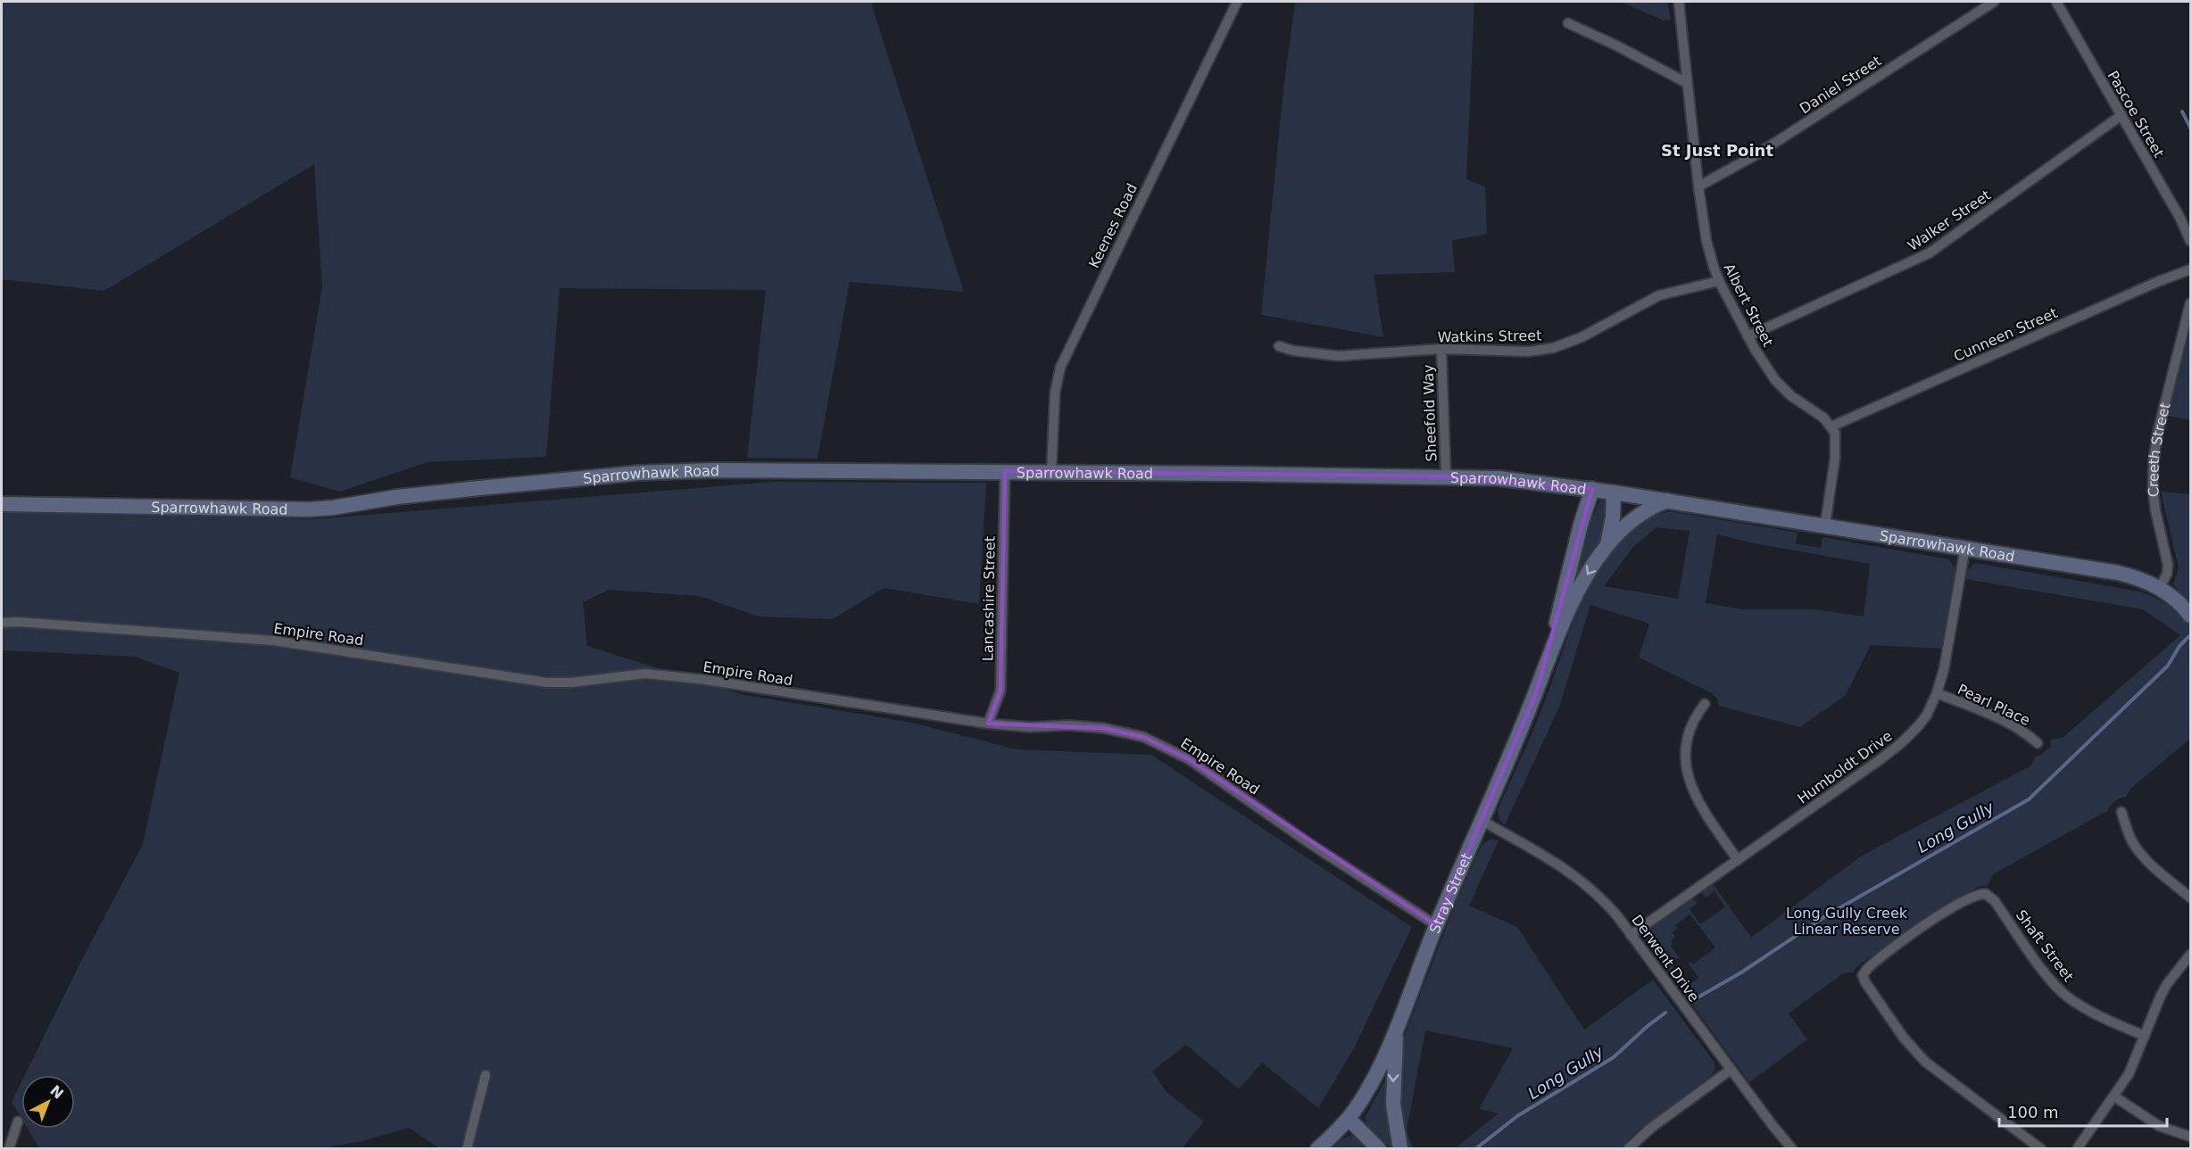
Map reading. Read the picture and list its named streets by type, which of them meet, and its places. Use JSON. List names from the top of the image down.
{
  "streets": {
    "street": [
      "Daniel Street",
      "Pascoe Street",
      "Walker Street",
      "Keenes Road",
      "Albert Street",
      "Cunneen Street",
      "Watkins Street",
      "Sheefold Way",
      "Creeth Street",
      "Sparrowhawk Road",
      "Lancashire Street",
      "Empire Road",
      "Pearl Place",
      "Humboldt Drive",
      "Stray Street",
      "Shaft Street",
      "Derwent Drive"
    ]
  },
  "crossings": [
    ["Daniel Street", "Albert Street"],
    ["Pascoe Street", "Walker Street"],
    ["Walker Street", "Albert Street"],
    ["Keenes Road", "Sparrowhawk Road"],
    ["Albert Street", "Cunneen Street"],
    ["Albert Street", "Watkins Street"],
    ["Watkins Street", "Sheefold Way"],
    ["Sheefold Way", "Sparrowhawk Road"],
    ["Creeth Street", "Sparrowhawk Road"],
    ["Sparrowhawk Road", "Lancashire Street"],
    ["Sparrowhawk Road", "Humboldt Drive"],
    ["Sparrowhawk Road", "Stray Street"],
    ["Lancashire Street", "Empire Road"],
    ["Empire Road", "Stray Street"],
    ["Pearl Place", "Humboldt Drive"],
    ["Humboldt Drive", "Derwent Drive"],
    ["Stray Street", "Derwent Drive"]
  ],
  "districts": ["St Just Point"],
  "water": ["Long Gully"],
  "parks": ["Long Gully Creek Linear Reserve"],
  "scale_bar": "100 m",
  "north": "top right"
}
